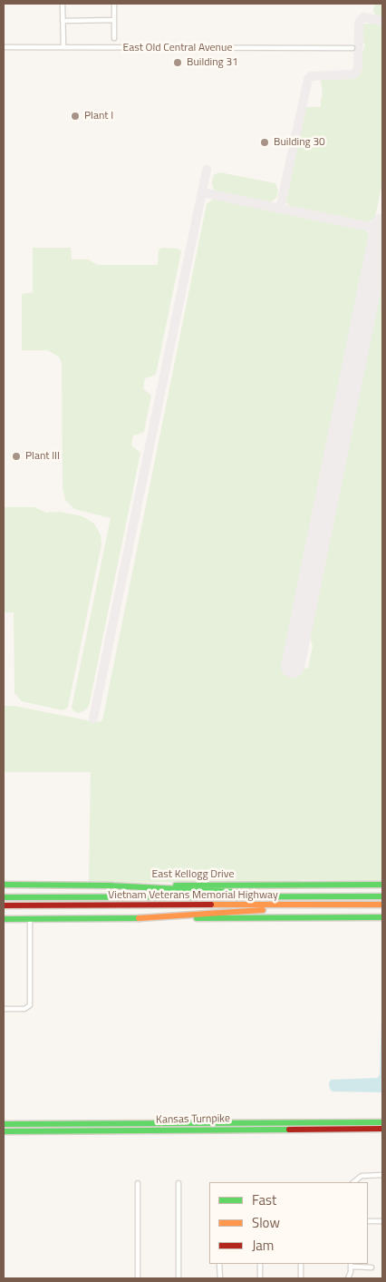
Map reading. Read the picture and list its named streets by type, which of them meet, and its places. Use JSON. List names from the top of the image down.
{
  "streets": {
    "main road": ["East Kellogg Drive", "Vietnam Veterans Memorial Highway", "Kansas Turnpike"],
    "street": ["East Old Central Avenue"]
  },
  "places": [
    "Building 31",
    "Plant I",
    "Building 30",
    "Plant III"
  ],
  "legend": ["Fast", "Slow", "Jam"]
}
